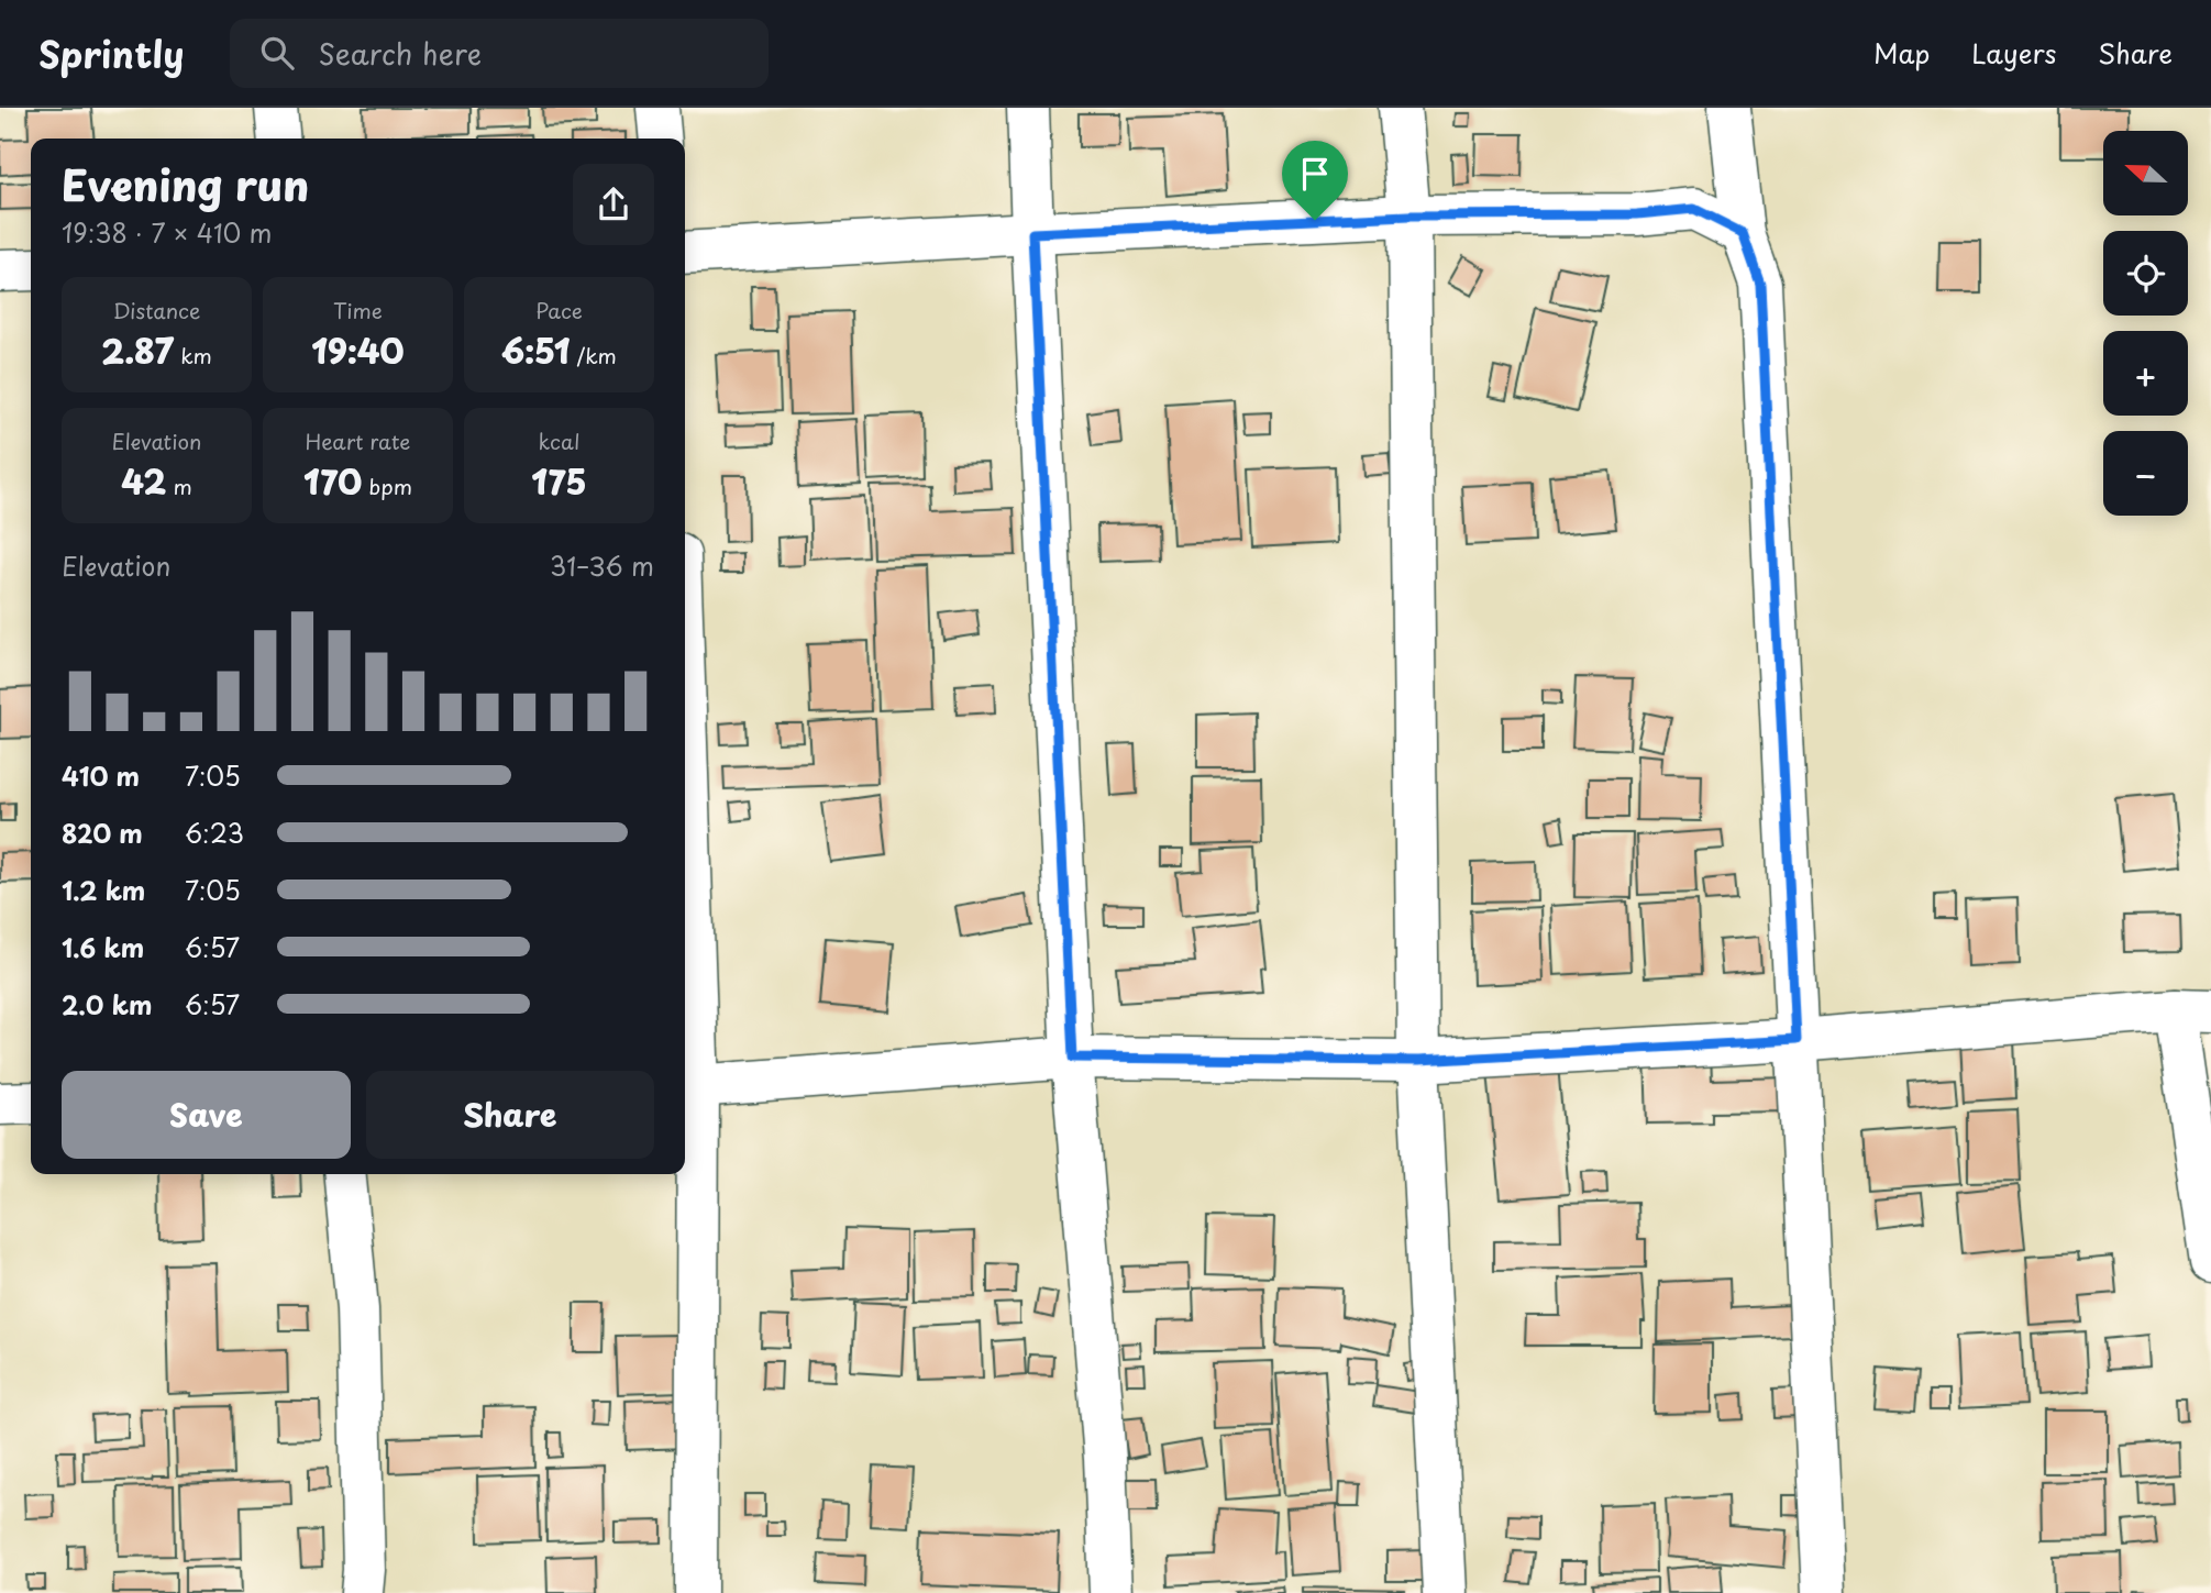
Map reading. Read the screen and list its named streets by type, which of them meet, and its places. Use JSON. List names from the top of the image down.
{
  "north": "left",
  "page": {
    "header": "Sprintly",
    "search": "Search here",
    "nav": ["Map", "Layers", "Share"],
    "map_buttons": ["+", "−"],
    "heading": ["Evening run", "19:38 · 7 × 410 m"],
    "stats": [
      ["Distance", "2.87 km"],
      ["Time", "19:40"],
      ["Pace", "6:51 /km"],
      ["Elevation", "42 m"],
      ["Heart rate", "170 bpm"],
      ["kcal", "175"]
    ],
    "chart": ["Elevation", "31–36 m"],
    "list": [
      {
        "name": "410 m",
        "note": "7:05"
      },
      {
        "name": "820 m",
        "note": "6:23"
      },
      {
        "name": "1.2 km",
        "note": "7:05"
      },
      {
        "name": "1.6 km",
        "note": "6:57"
      },
      {
        "name": "2.0 km",
        "note": "6:57"
      }
    ],
    "buttons": ["Save", "Share"]
  }
}
